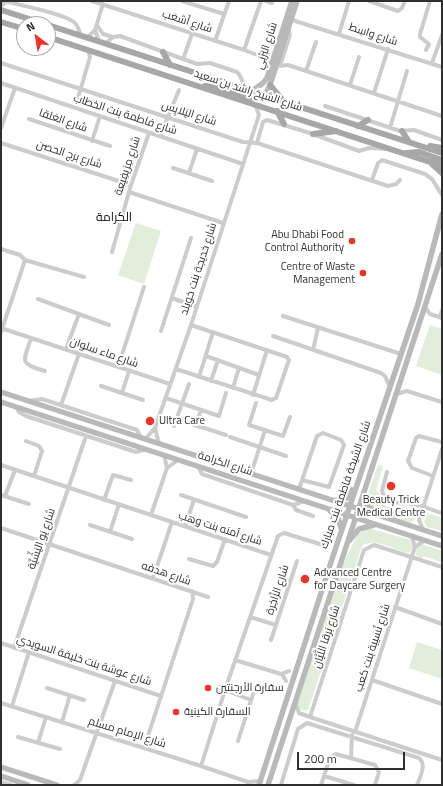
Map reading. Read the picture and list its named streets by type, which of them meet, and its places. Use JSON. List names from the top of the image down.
{
  "streets": {
    "main road": [
      "شارع البَرْنِي",
      "شارع الشيخ راشد بن سعيد",
      "شارع الكرامة",
      "شارع الشيخة فاطمة بنت مبارك"
    ],
    "street": [
      "شارع أشعَب",
      "شارع واسِط",
      "شارع اليَلايِس",
      "شارع فاطمة بنت الخطاب",
      "شارع الغلقا",
      "شارع برج الحصن",
      "شارع مِرَيفِيعة",
      "شارع خديجة بنت خويلد",
      "شارع ماء سِلوان",
      "شارع آمنه بنت وهب",
      "شارع يَو اليَشِّيَّة",
      "شارع هدفه",
      "شارع الزَّاخِرة",
      "شارع بَرقا اللَّيَّان",
      "شارع نُسيبة بنت كعب",
      "شارع عوشة بنت خليفة السويدي",
      "شارع الإمام مسلم"
    ]
  },
  "crossings": [
    ["شارع أشعَب", "شارع البَرْنِي"],
    ["شارع واسِط", "شارع البَرْنِي"],
    ["شارع البَرْنِي", "شارع الشيخ راشد بن سعيد"],
    ["شارع اليَلايِس", "شارع خديجة بنت خويلد"],
    ["شارع فاطمة بنت الخطاب", "شارع الغلقا"],
    ["شارع فاطمة بنت الخطاب", "شارع مِرَيفِيعة"],
    ["شارع فاطمة بنت الخطاب", "شارع خديجة بنت خويلد"],
    ["شارع برج الحصن", "شارع مِرَيفِيعة"],
    ["شارع خديجة بنت خويلد", "شارع ماء سِلوان"],
    ["شارع خديجة بنت خويلد", "شارع الكرامة"],
    ["شارع الكرامة", "شارع الشيخة فاطمة بنت مبارك"],
    ["شارع الشيخة فاطمة بنت مبارك", "شارع الإمام مسلم"],
    ["شارع آمنه بنت وهب", "شارع يَو اليَشِّيَّة"],
    ["شارع آمنه بنت وهب", "شارع الزَّاخِرة"],
    ["شارع آمنه بنت وهب", "شارع الإمام مسلم"],
    ["شارع يَو اليَشِّيَّة", "شارع هدفه"],
    ["شارع يَو اليَشِّيَّة", "شارع عوشة بنت خليفة السويدي"],
    ["شارع هدفه", "شارع عوشة بنت خليفة السويدي"],
    ["شارع هدفه", "شارع الإمام مسلم"],
    ["شارع بَرقا اللَّيَّان", "شارع نُسيبة بنت كعب"]
  ],
  "districts": ["الكرامة"],
  "places": [
    "Abu Dhabi Food Control Authority",
    "Centre of Waste Management",
    "Ultra Care",
    "Beauty Trick Medical Centre",
    "Advanced Centre for Daycare Surgery",
    "سفارة الأرجنتين",
    "السفارة الكينية"
  ],
  "scale_bar": "200 m",
  "north": "top left"
}
